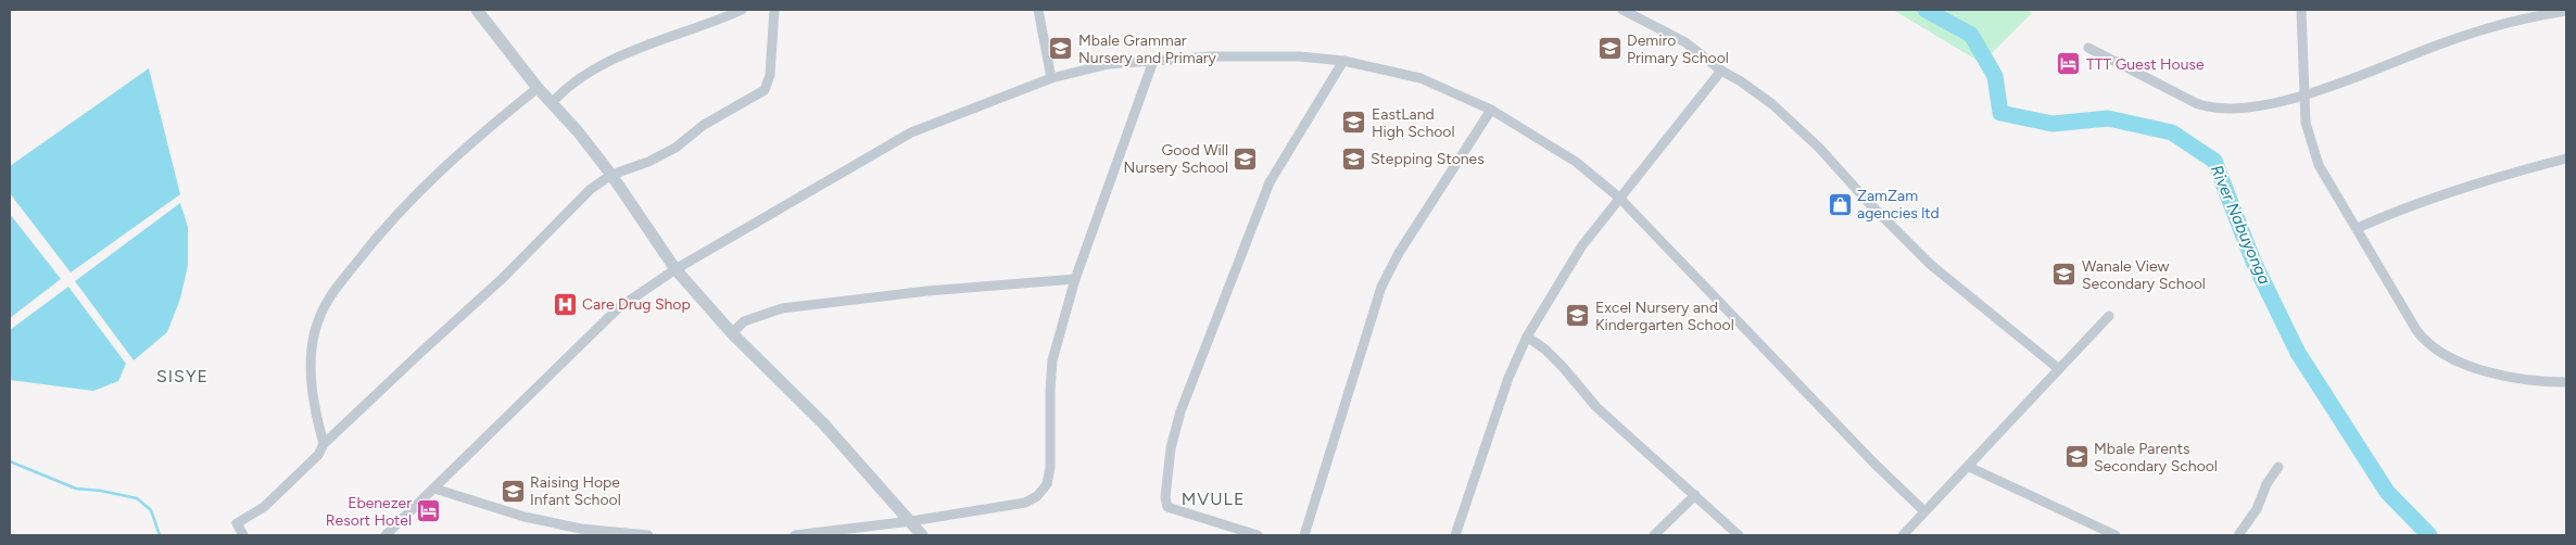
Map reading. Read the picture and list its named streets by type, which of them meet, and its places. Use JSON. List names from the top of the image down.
{
  "districts": ["SISYE", "MVULE"],
  "water": ["River Nabuyonga"],
  "places": {
    "school or university": [
      "Mbale Grammar Nursery and Primary",
      "Demiro Primary School",
      "EastLand High School",
      "Good Will Nursery School",
      "Stepping Stones",
      "Wanale View Secondary School",
      "Excel Nursery and Kindergarten School",
      "Mbale Parents Secondary School",
      "Raising Hope Infant School"
    ],
    "hotel": ["TTT Guest House", "Ebenezer Resort Hotel"],
    "shop": ["ZamZam agencies ltd"],
    "hospital": ["Care Drug Shop"]
  }
}
